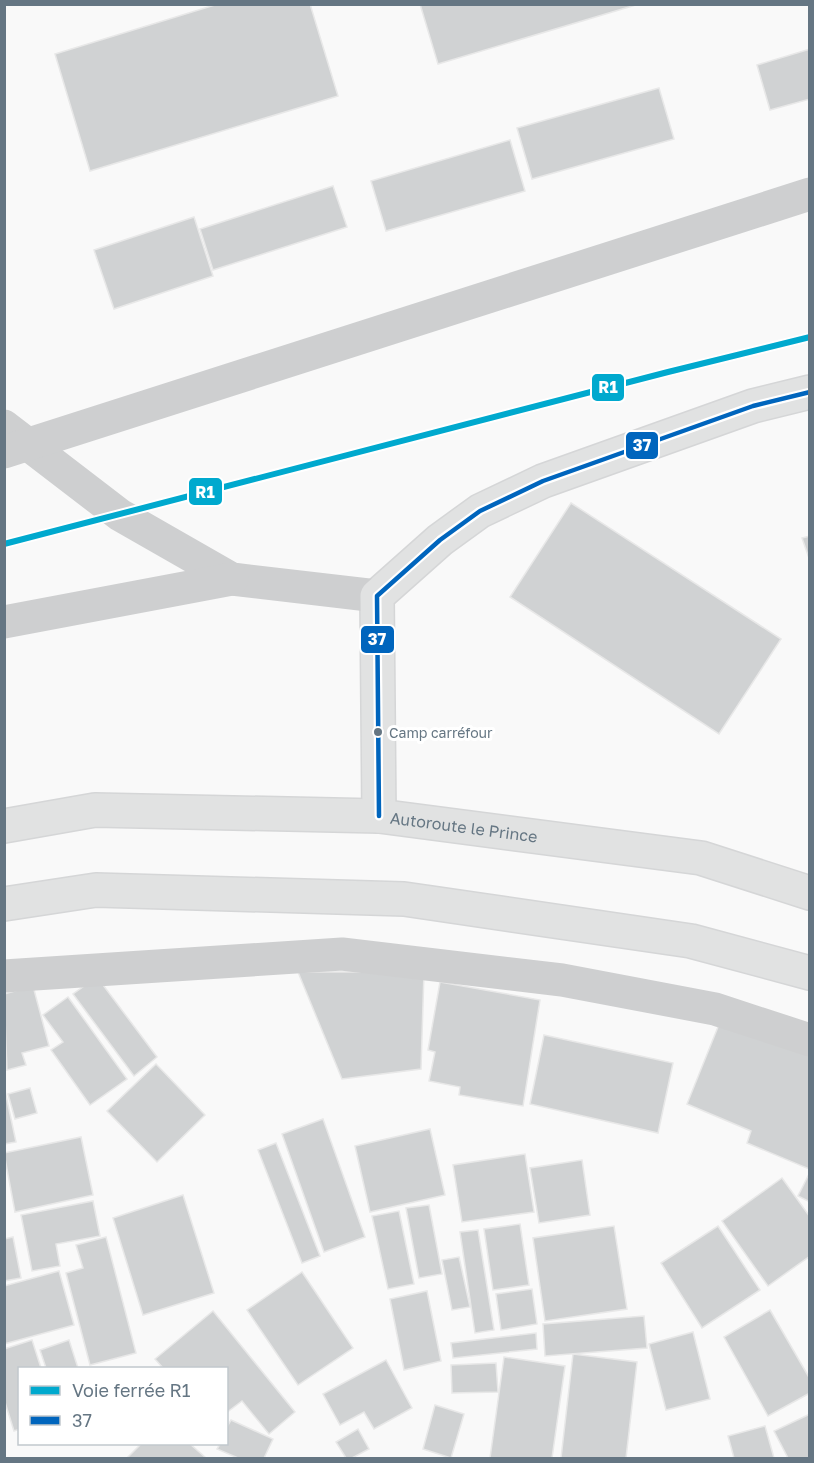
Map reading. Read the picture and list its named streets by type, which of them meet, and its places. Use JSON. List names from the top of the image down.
{
  "streets": {
    "main road": ["Autoroute le Prince"]
  },
  "places": ["Camp carréfour"],
  "lines": ["rail line R1", "transit line 37"],
  "legend": ["Voie ferrée R1", "37"]
}
